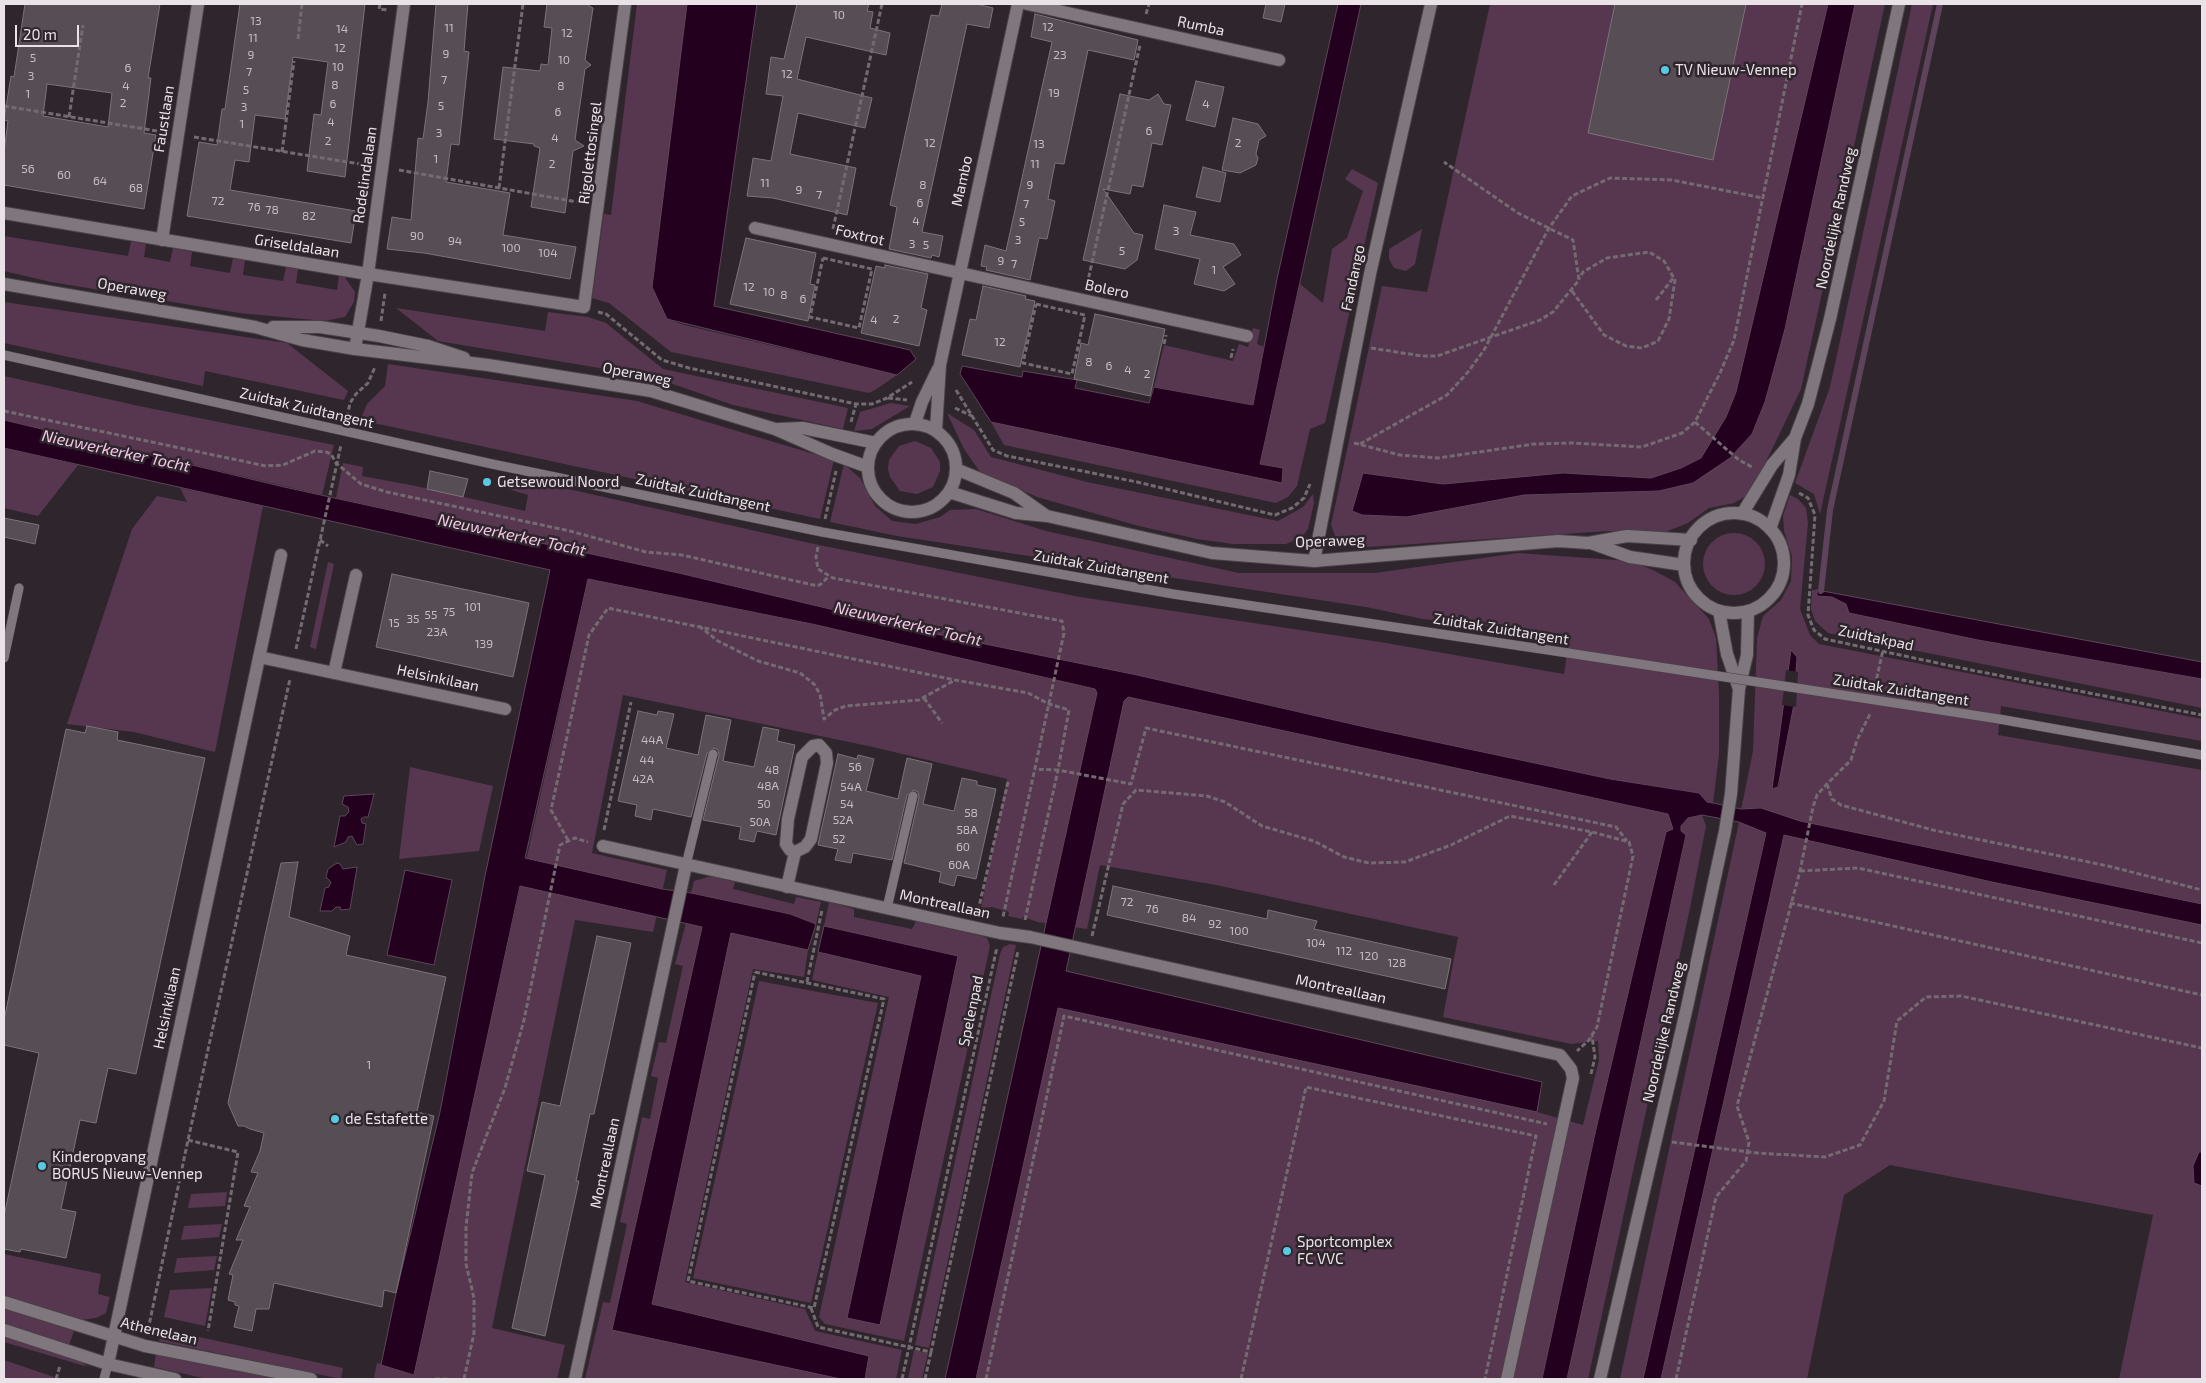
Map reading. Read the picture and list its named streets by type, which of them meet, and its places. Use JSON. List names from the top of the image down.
{
  "streets": {
    "street": [
      "Rumba",
      "Faustlaan",
      "Rigolettosingel",
      "Rodelindalaan",
      "Mambo",
      "Noordelijke Randweg",
      "Foxtrot",
      "Griseldalaan",
      "Fandango",
      "Operaweg",
      "Bolero",
      "Helsinkilaan",
      "Montreallaan",
      "Athenelaan"
    ],
    "lane": ["Zuidtak Zuidtangent"],
    "path": ["Zuidtakpad", "Spelenpad"]
  },
  "crossings": [
    ["Faustlaan", "Griseldalaan"],
    ["Rigolettosingel", "Griseldalaan"],
    ["Rodelindalaan", "Griseldalaan"],
    ["Rodelindalaan", "Operaweg"],
    ["Mambo", "Foxtrot"],
    ["Mambo", "Operaweg"],
    ["Mambo", "Bolero"],
    ["Noordelijke Randweg", "Operaweg"],
    ["Noordelijke Randweg", "Zuidtakpad"],
    ["Foxtrot", "Bolero"],
    ["Fandango", "Operaweg"],
    ["Helsinkilaan", "Athenelaan"],
    ["Montreallaan", "Spelenpad"]
  ],
  "water": ["Nieuwerkerker Tocht"],
  "places": [
    "TV Nieuw-Vennep",
    "Getsewoud Noord",
    "de Estafette",
    "Kinderopvang BORUS Nieuw-Vennep",
    "Sportcomplex FC VVC"
  ],
  "house_numbers": [
    "10",
    "13",
    "12",
    "11",
    "14",
    "12",
    "11",
    "12",
    "9",
    "9",
    "23",
    "5",
    "10",
    "10",
    "6",
    "7",
    "12",
    "3",
    "7",
    "8",
    "4",
    "8",
    "5",
    "19",
    "1",
    "2",
    "6",
    "4",
    "5",
    "3",
    "6",
    "4",
    "1",
    "6",
    "3",
    "4",
    "2",
    "12",
    "2",
    "13",
    "1",
    "2",
    "11",
    "56",
    "60",
    "64",
    "11",
    "8",
    "9",
    "68",
    "9",
    "7",
    "72",
    "6",
    "7",
    "76",
    "78",
    "82",
    "4",
    "5",
    "3",
    "90",
    "3",
    "94",
    "3",
    "5",
    "100",
    "5",
    "104",
    "9",
    "7",
    "1",
    "12",
    "10",
    "8",
    "6",
    "2",
    "4",
    "12",
    "8",
    "6",
    "4",
    "2",
    "101",
    "75",
    "55",
    "35",
    "15",
    "23A",
    "139",
    "44A",
    "44",
    "56",
    "48",
    "42A",
    "48A",
    "54A",
    "50",
    "54",
    "58",
    "52A",
    "50A",
    "58A",
    "52",
    "60",
    "60A",
    "72",
    "76",
    "84",
    "92",
    "100",
    "104",
    "112",
    "120",
    "128",
    "1"
  ],
  "scale_bar": "20 m"
}
